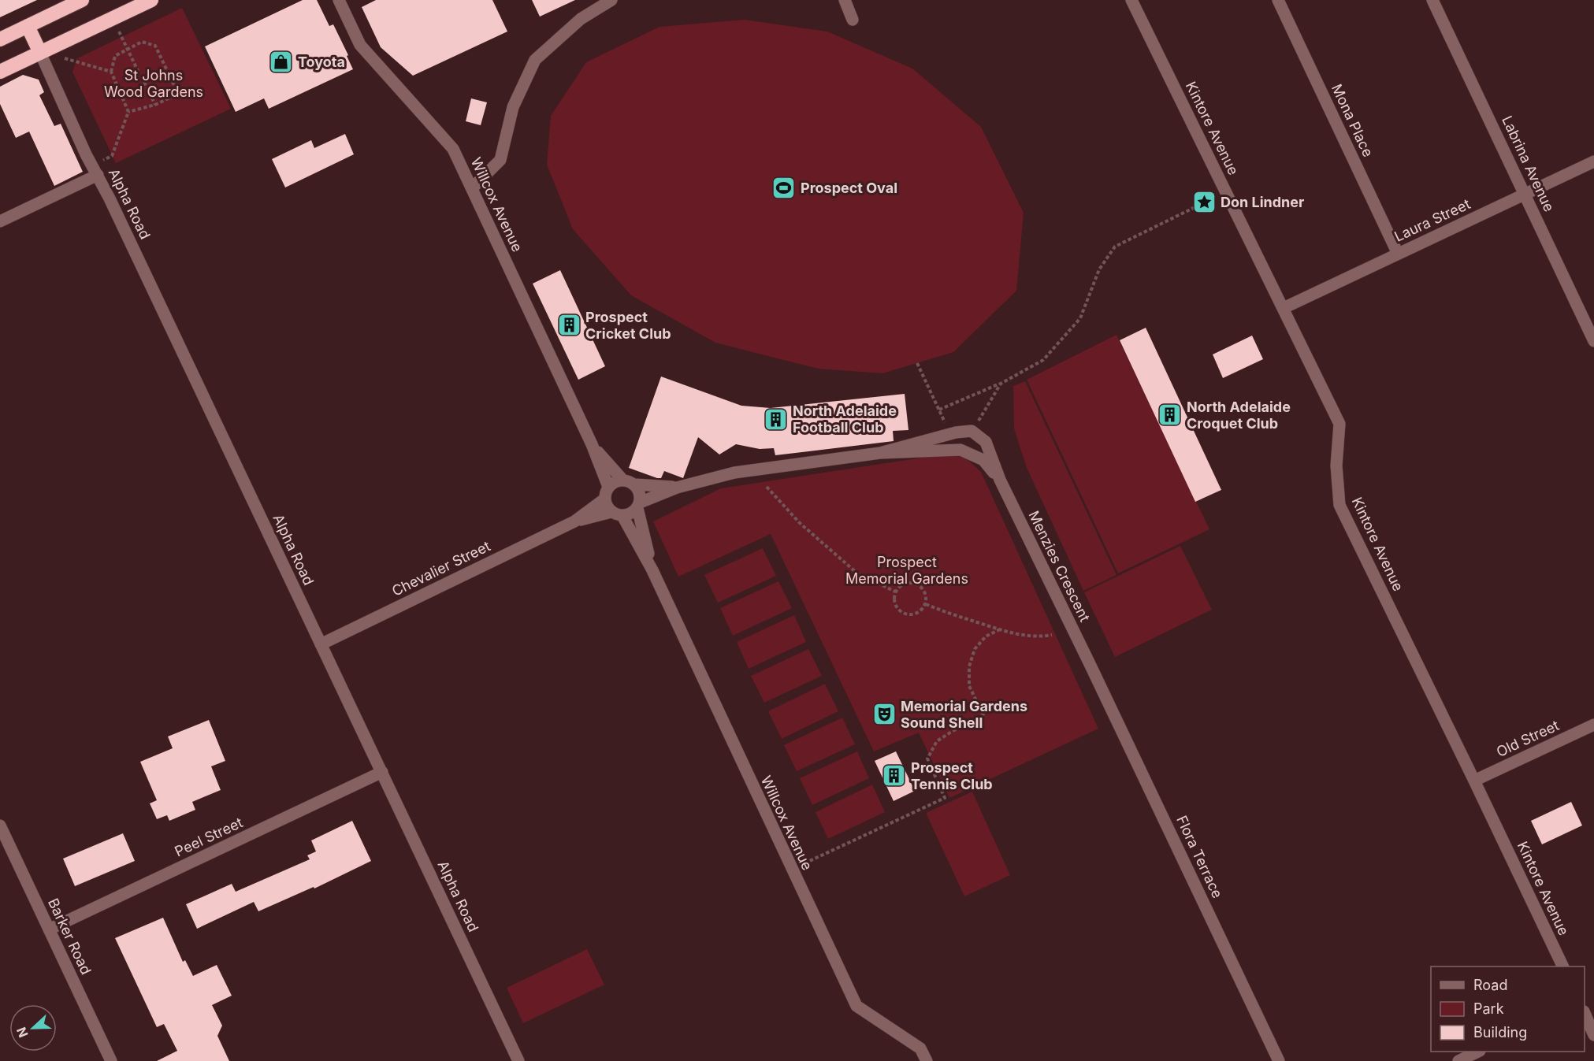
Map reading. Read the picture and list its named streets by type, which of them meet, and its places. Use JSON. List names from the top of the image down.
{
  "streets": {
    "street": [
      "Mona Place",
      "Kintore Avenue",
      "Labrina Avenue",
      "Alpha Road",
      "Willcox Avenue",
      "Laura Street",
      "Menzies Crescent",
      "Chevalier Street",
      "Old Street",
      "Peel Street",
      "Flora Terrace",
      "Barker Road"
    ]
  },
  "crossings": [
    ["Mona Place", "Laura Street"],
    ["Kintore Avenue", "Laura Street"],
    ["Kintore Avenue", "Old Street"],
    ["Labrina Avenue", "Laura Street"],
    ["Alpha Road", "Chevalier Street"],
    ["Alpha Road", "Peel Street"],
    ["Willcox Avenue", "Menzies Crescent"],
    ["Willcox Avenue", "Chevalier Street"],
    ["Menzies Crescent", "Chevalier Street"],
    ["Menzies Crescent", "Flora Terrace"],
    ["Peel Street", "Barker Road"]
  ],
  "parks": ["St Johns Wood Gardens", "Prospect Memorial Gardens"],
  "places": {
    "shop": ["Toyota"],
    "sports": ["Prospect Oval"],
    "place": ["Don Lindner"],
    "building": [
      "Prospect Cricket Club",
      "North Adelaide Croquet Club",
      "North Adelaide Football Club",
      "Prospect Tennis Club"
    ],
    "theatre": ["Memorial Gardens Sound Shell"]
  },
  "legend": ["Road", "Park", "Building"],
  "north": "left"
}
